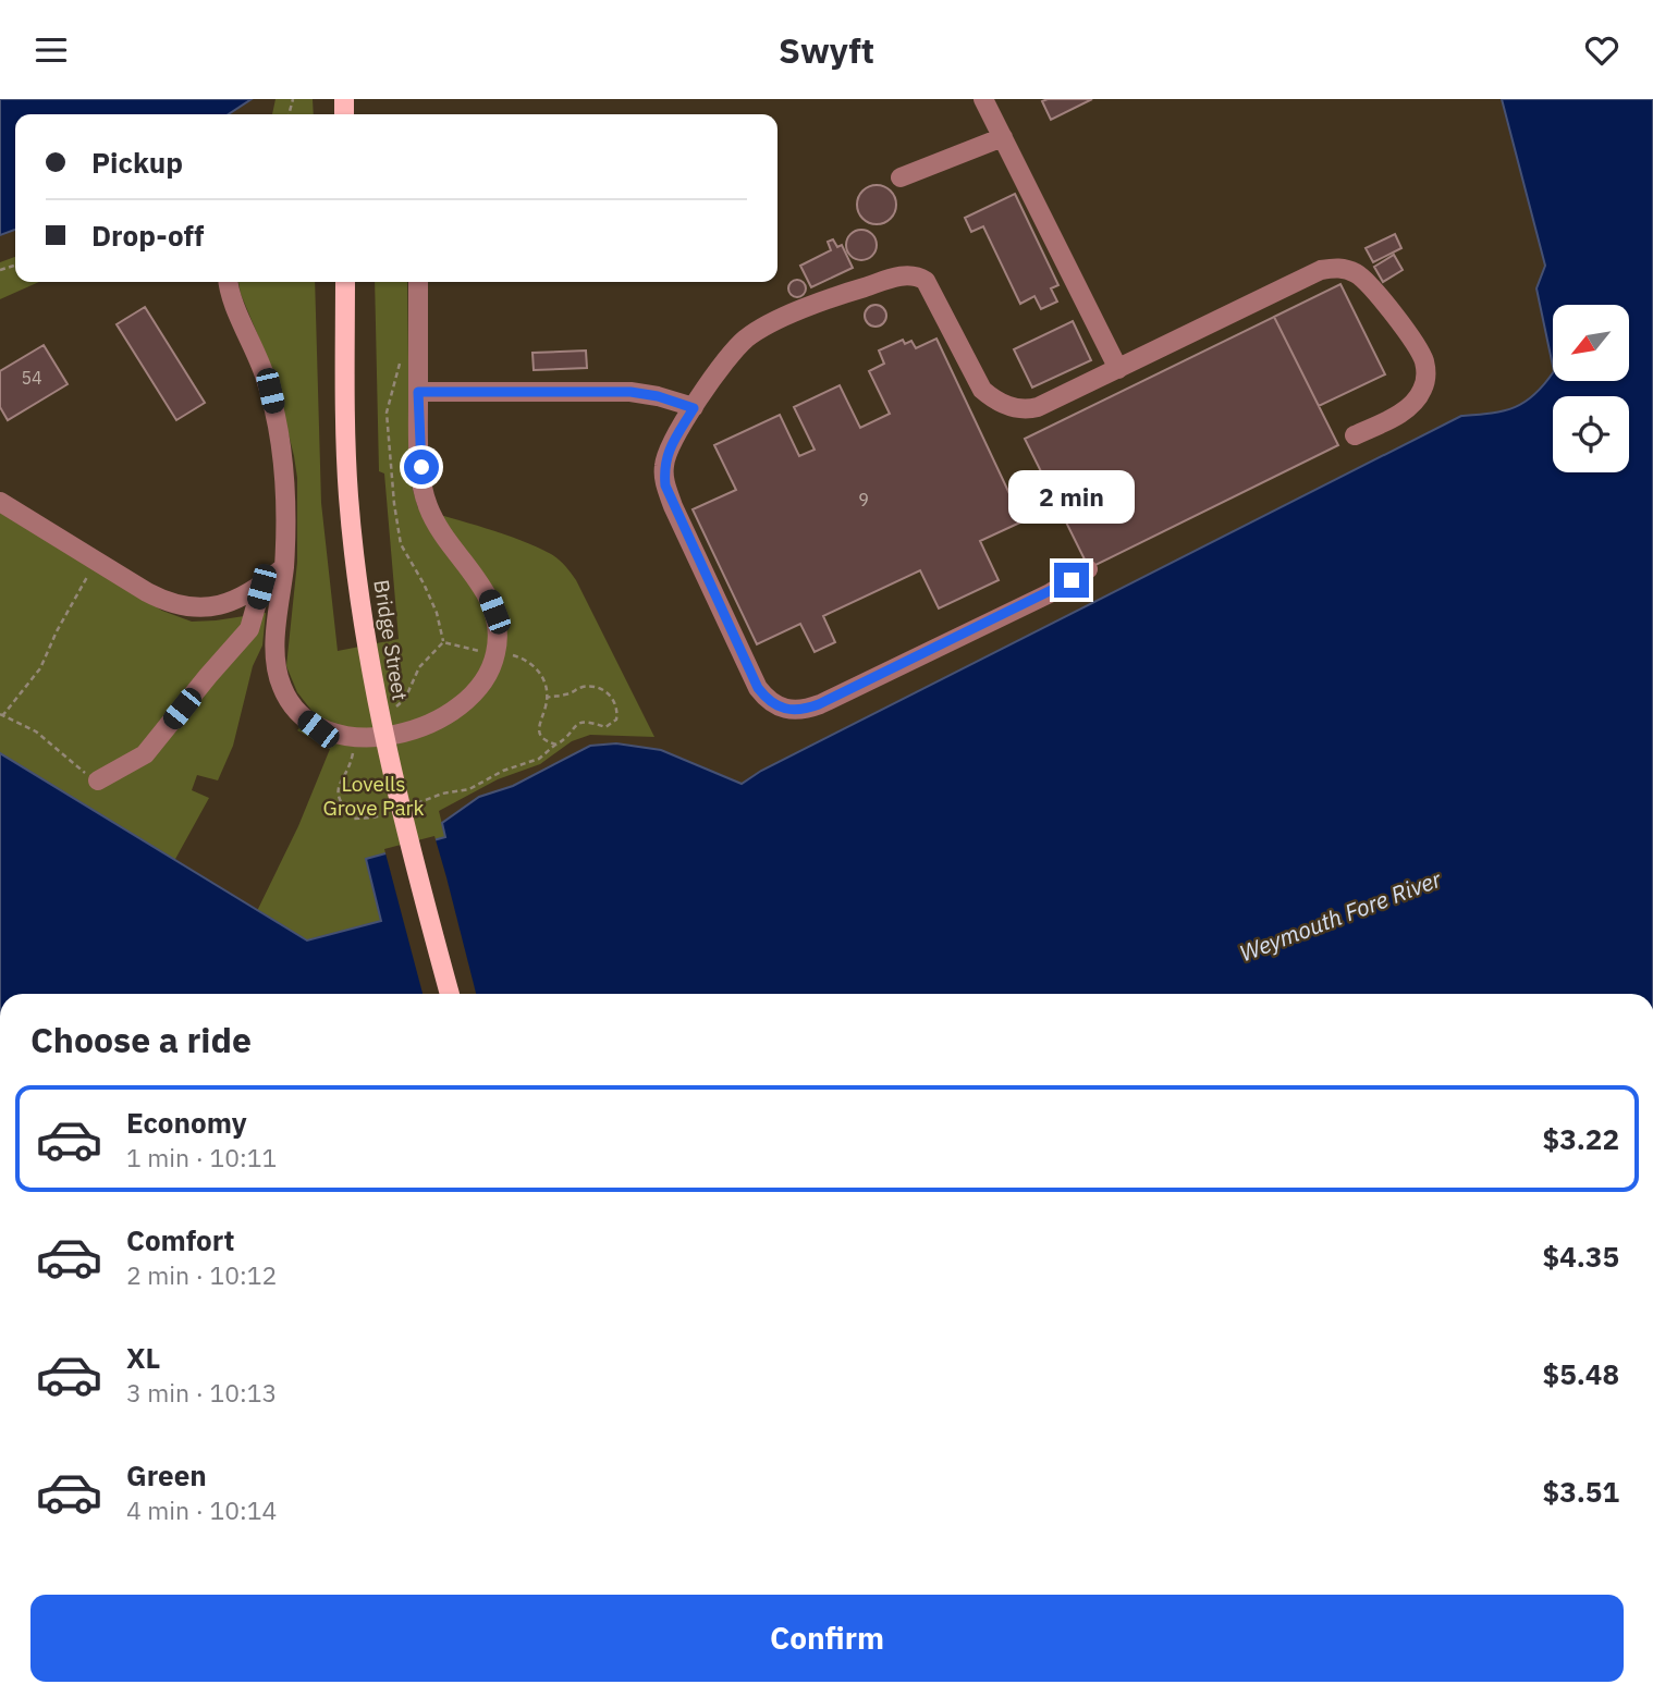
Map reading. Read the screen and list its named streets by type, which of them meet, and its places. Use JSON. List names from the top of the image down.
{
  "streets": {
    "main road": ["Bridge Street"]
  },
  "water": ["Weymouth Fore River"],
  "parks": ["Lovells Grove Park"],
  "house_numbers": ["54", "9"],
  "north": "bottom left",
  "page": {
    "header": "Swyft",
    "banner": ["Pickup", "Drop-off"],
    "bubble": "2 min",
    "heading": "Choose a ride",
    "list": [
      {
        "name": "Economy",
        "note": "1 min · 10:11",
        "value": "$3.22"
      },
      {
        "name": "Comfort",
        "note": "2 min · 10:12",
        "value": "$4.35"
      },
      {
        "name": "XL",
        "note": "3 min · 10:13",
        "value": "$5.48"
      },
      {
        "name": "Green",
        "note": "4 min · 10:14",
        "value": "$3.51"
      }
    ],
    "buttons": "Confirm"
  }
}
